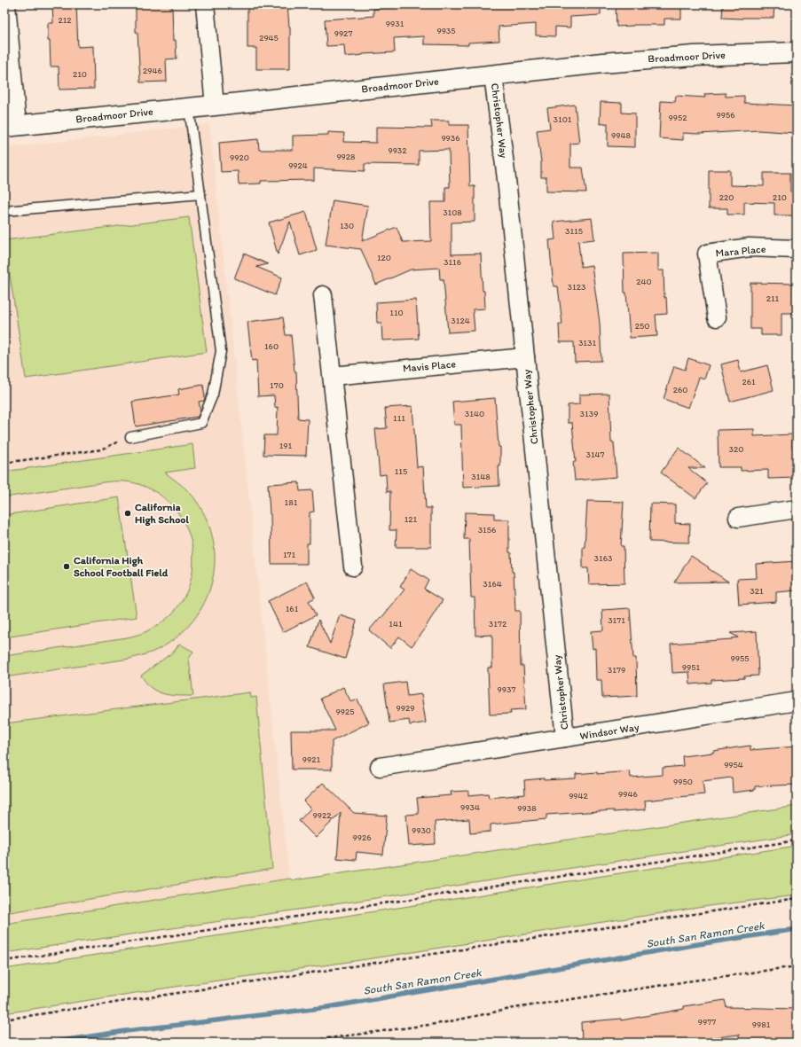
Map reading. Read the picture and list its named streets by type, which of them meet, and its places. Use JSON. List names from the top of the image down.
{
  "streets": {
    "street": [
      "Broadmoor Drive",
      "Christopher Way",
      "Mara Place",
      "Mavis Place",
      "Windsor Way"
    ]
  },
  "crossings": [
    ["Broadmoor Drive", "Christopher Way"],
    ["Christopher Way", "Mavis Place"],
    ["Christopher Way", "Windsor Way"]
  ],
  "water": ["South San Ramon Creek"],
  "places": ["California High School", "California High School Football Field"],
  "house_numbers": [
    "212",
    "9931",
    "9935",
    "9927",
    "2945",
    "2946",
    "210",
    "9956",
    "9952",
    "3101",
    "9948",
    "9936",
    "9932",
    "9928",
    "9920",
    "9924",
    "220",
    "210",
    "3108",
    "130",
    "3115",
    "120",
    "3116",
    "240",
    "3123",
    "211",
    "110",
    "3124",
    "250",
    "3131",
    "160",
    "261",
    "170",
    "260",
    "3140",
    "3139",
    "111",
    "191",
    "320",
    "3147",
    "115",
    "3148",
    "181",
    "121",
    "3156",
    "171",
    "3163",
    "3164",
    "321",
    "161",
    "3171",
    "141",
    "3172",
    "9955",
    "9951",
    "3179",
    "9937",
    "9929",
    "9925",
    "9921",
    "9954",
    "9950",
    "9946",
    "9942",
    "9934",
    "9938",
    "9922",
    "9930",
    "9926",
    "9977",
    "9981"
  ]
}
